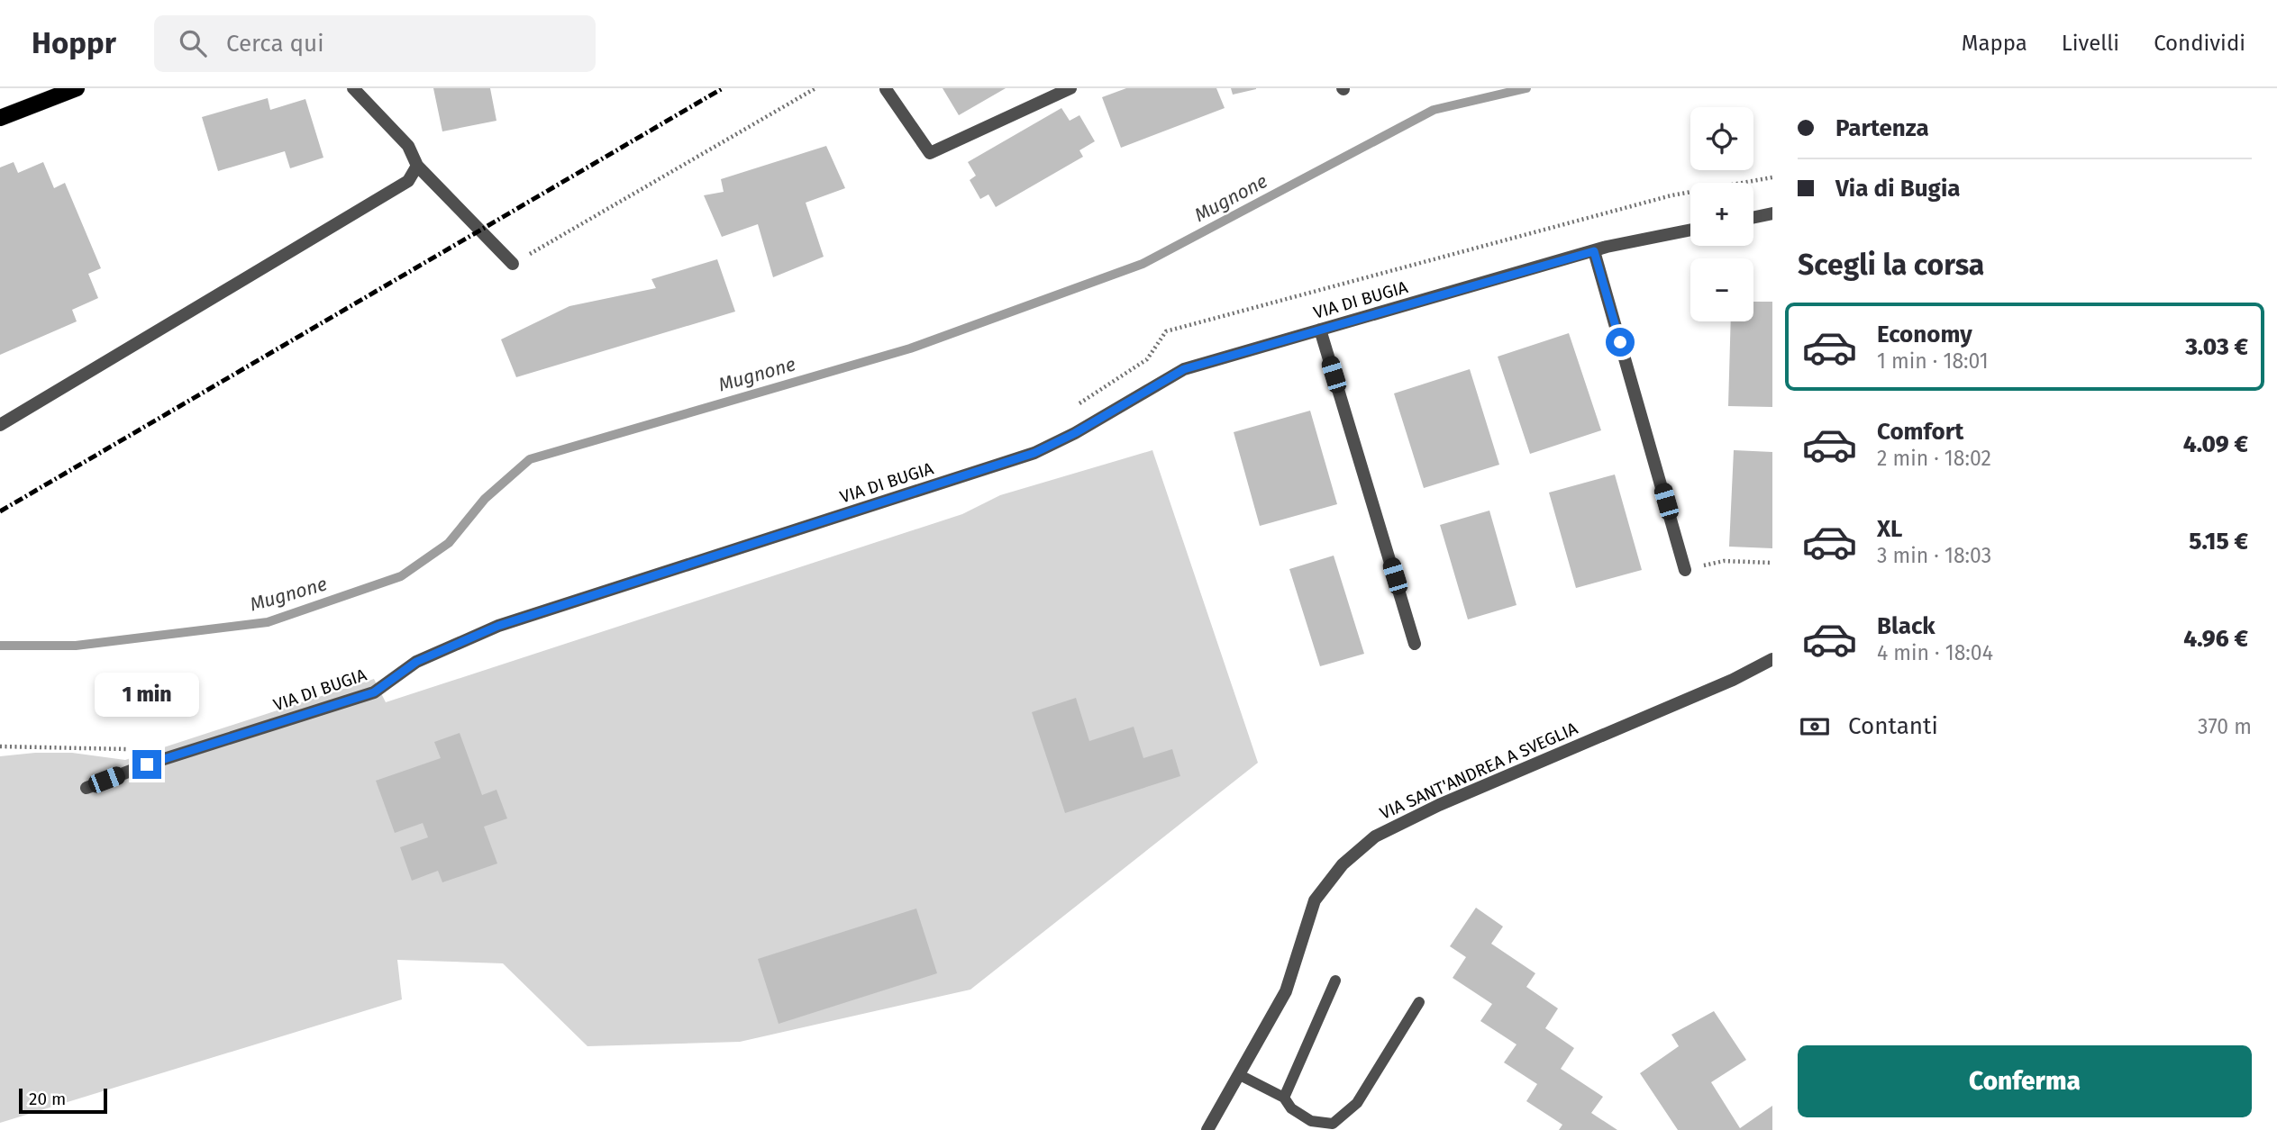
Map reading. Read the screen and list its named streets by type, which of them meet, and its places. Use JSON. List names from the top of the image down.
{
  "streets": {
    "street": ["VIA DI BUGIA", "VIA SANT'ANDREA A SVEGLIA"]
  },
  "water": ["Mugnone"],
  "scale_bar": "20 m",
  "page": {
    "header": "Hoppr",
    "search": "Cerca qui",
    "nav": ["Mappa", "Livelli", "Condividi"],
    "banner": ["Partenza", "Via di Bugia"],
    "map_buttons": ["+", "−"],
    "heading": "Scegli la corsa",
    "list": [
      {
        "name": "Economy",
        "note": "1 min · 18:01",
        "value": "3.03 €"
      },
      {
        "name": "Comfort",
        "note": "2 min · 18:02",
        "value": "4.09 €"
      },
      {
        "name": "XL",
        "note": "3 min · 18:03",
        "value": "5.15 €"
      },
      {
        "name": "Black",
        "note": "4 min · 18:04",
        "value": "4.96 €"
      }
    ],
    "bubble": "1 min",
    "pay": ["Contanti", "370 m"],
    "buttons": "Conferma",
    "scale": "20 m"
  }
}
